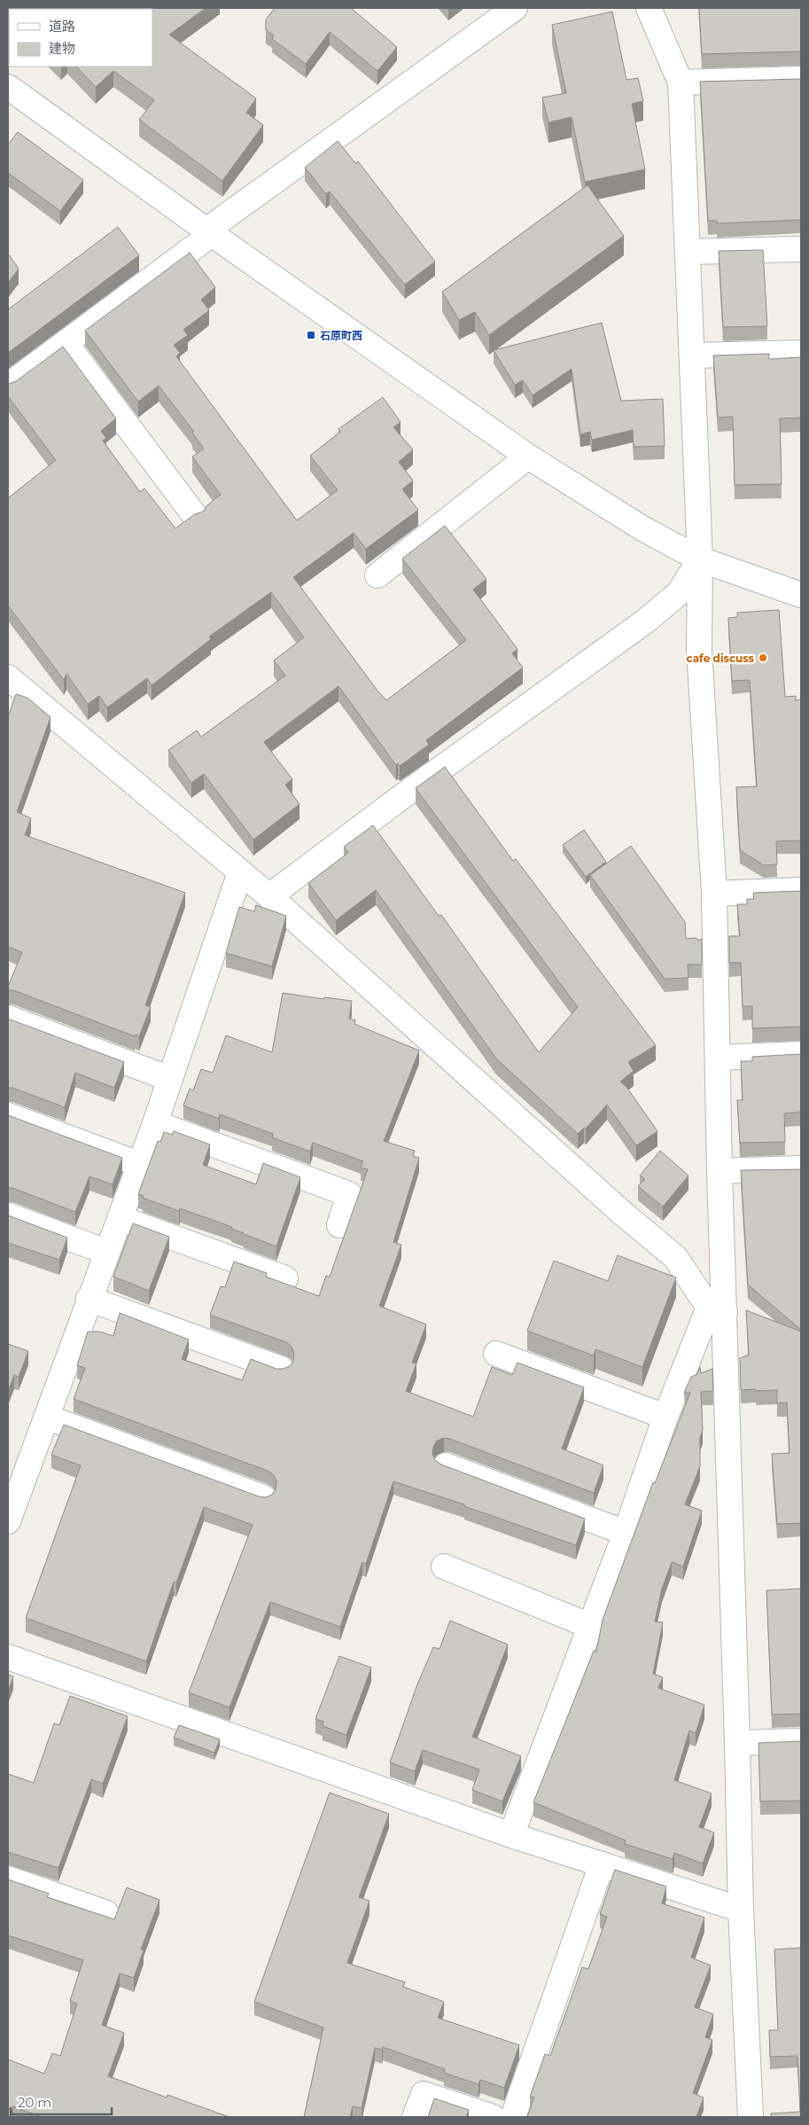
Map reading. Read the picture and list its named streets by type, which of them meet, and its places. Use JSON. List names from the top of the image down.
{
  "places": {
    "transit": ["石原町西"],
    "other": ["cafe discuss"]
  },
  "legend": ["道路", "建物"],
  "scale_bar": "20 m"
}
